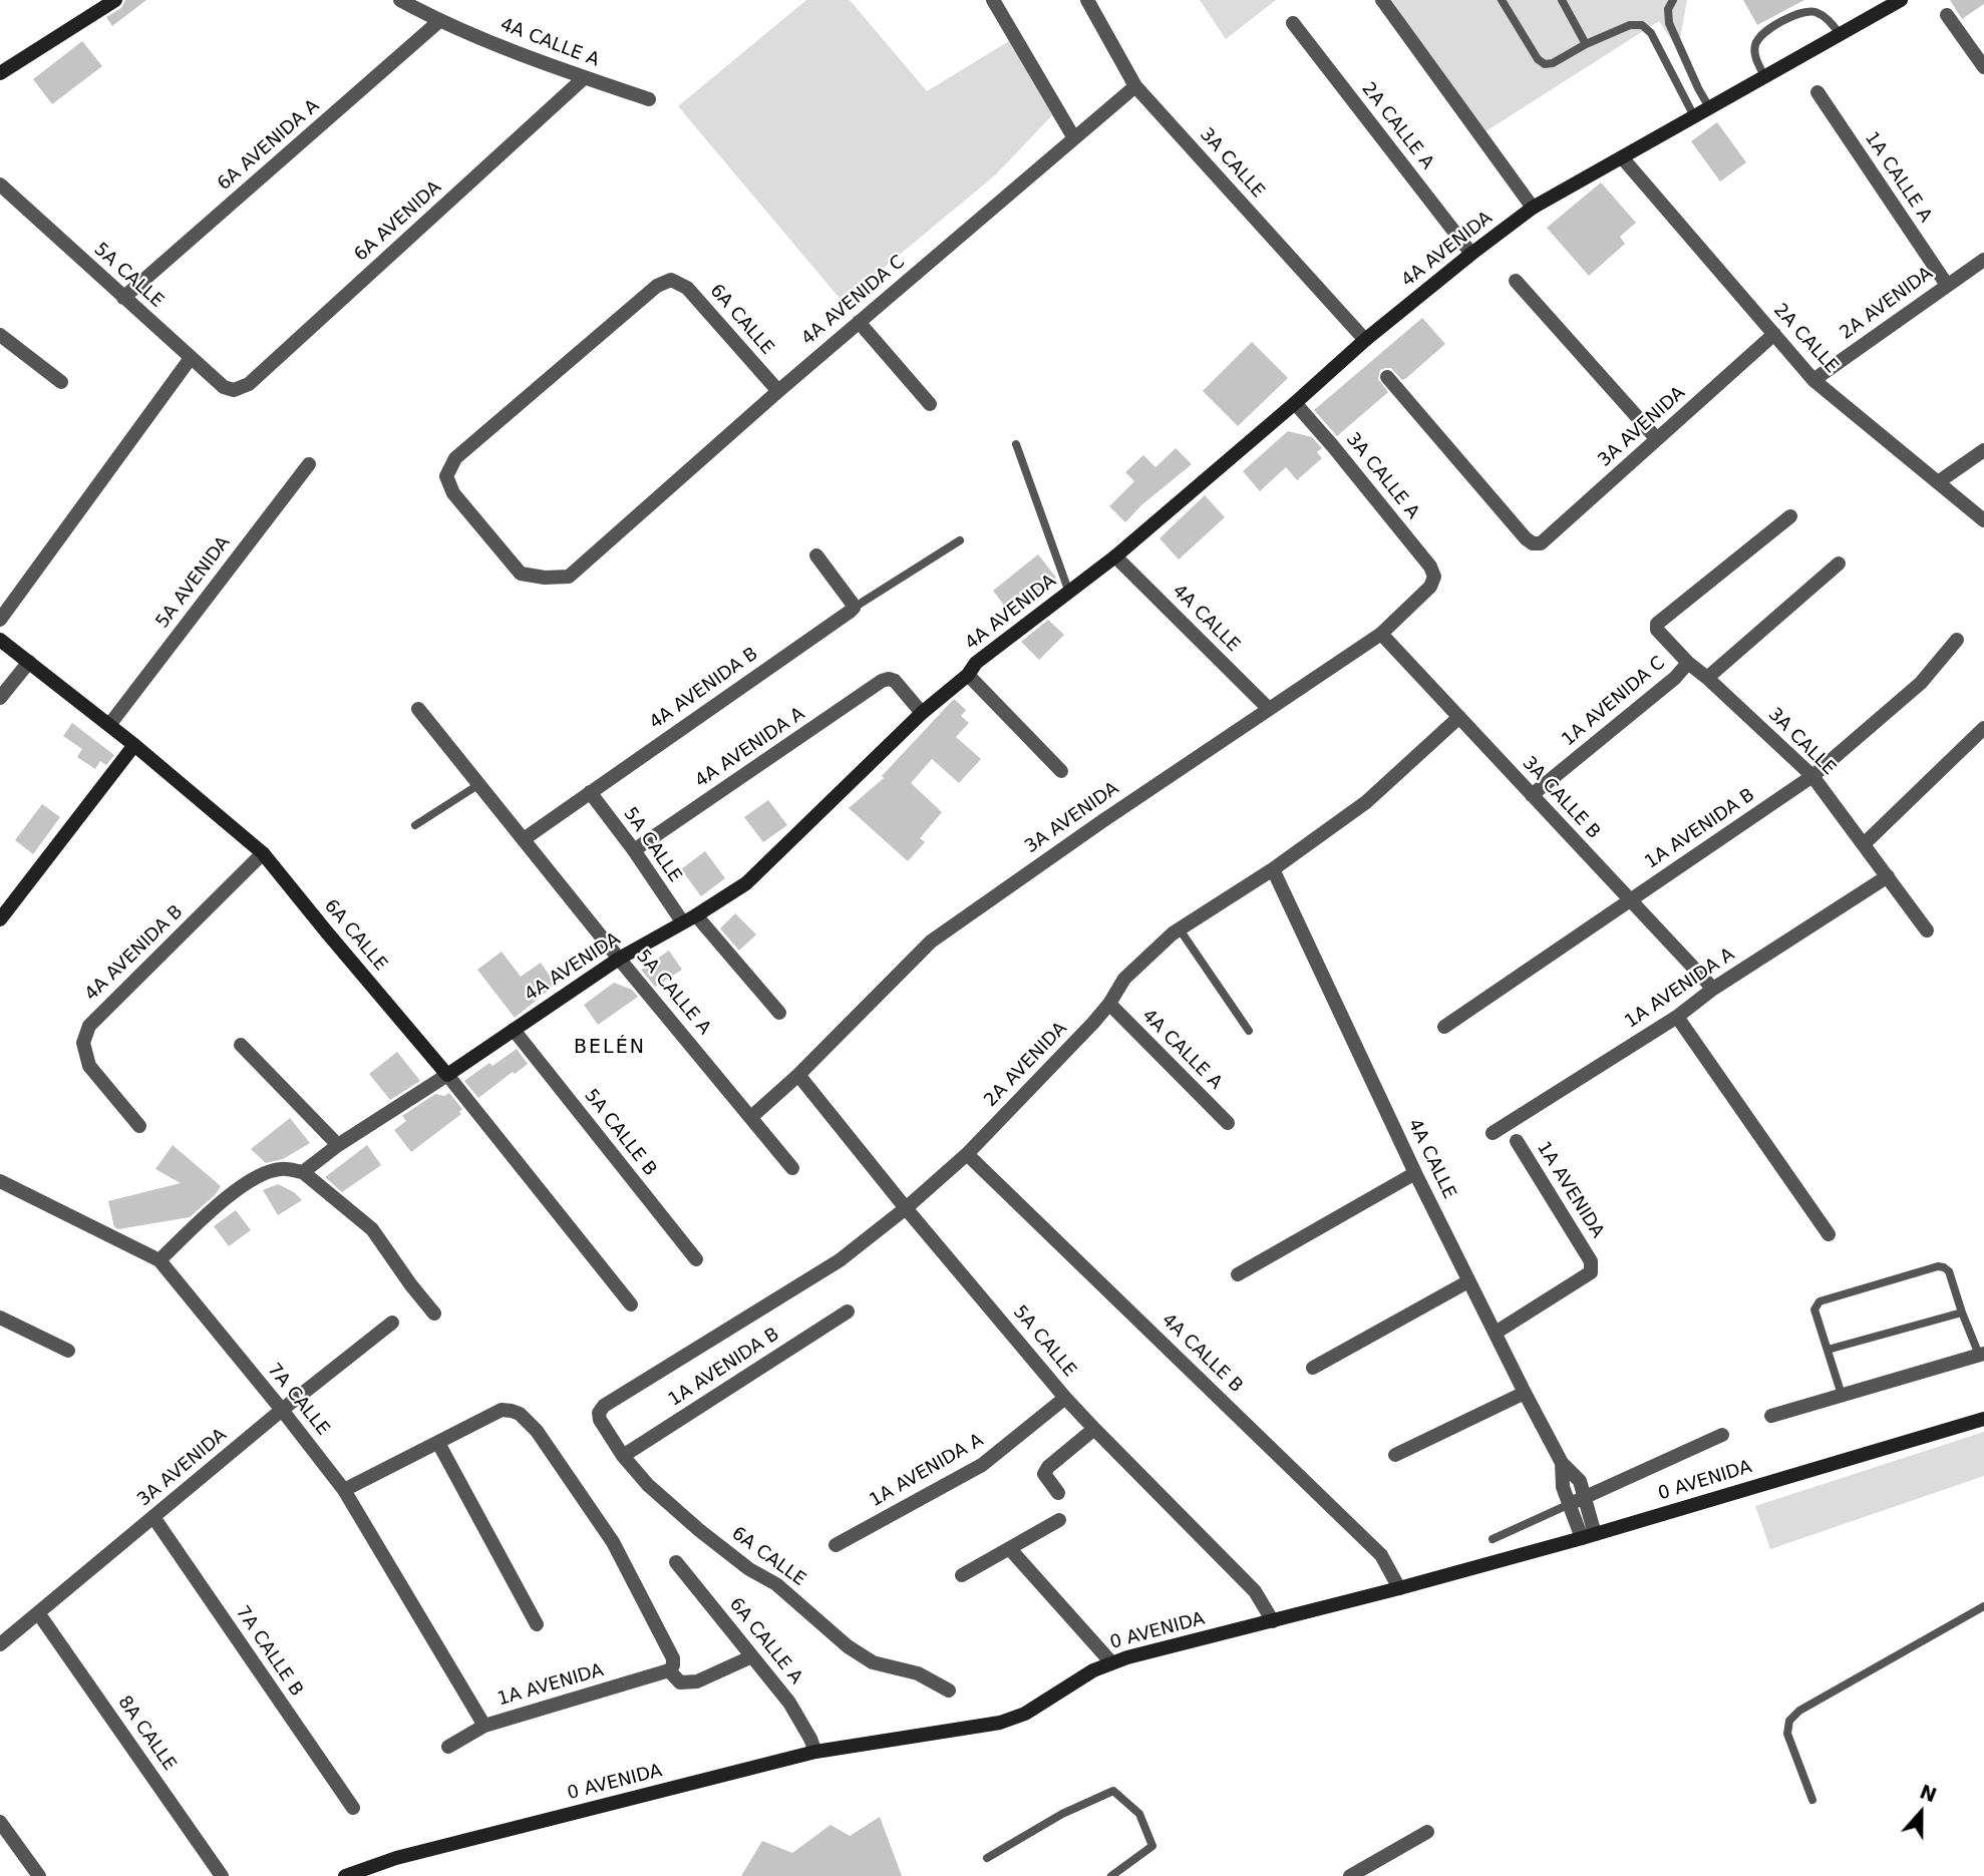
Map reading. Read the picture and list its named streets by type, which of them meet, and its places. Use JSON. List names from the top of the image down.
{
  "streets": {
    "street": [
      "4A CALLE A",
      "2A CALLE A",
      "6A AVENIDA A",
      "3A CALLE",
      "1A CALLE A",
      "6A AVENIDA",
      "4A AVENIDA",
      "5A CALLE",
      "4A AVENIDA C",
      "2A AVENIDA",
      "6A CALLE",
      "2A CALLE",
      "3A AVENIDA",
      "3A CALLE A",
      "5A AVENIDA",
      "4A CALLE",
      "4A AVENIDA B",
      "1A AVENIDA C",
      "4A AVENIDA A",
      "3A CALLE B",
      "1A AVENIDA B",
      "1A AVENIDA A",
      "5A CALLE A",
      "5A CALLE B",
      "1A AVENIDA",
      "4A CALLE B",
      "7A CALLE",
      "0 AVENIDA",
      "6A CALLE A",
      "7A CALLE B",
      "8A CALLE"
    ]
  },
  "crossings": [
    ["4A CALLE A", "6A AVENIDA A"],
    ["4A CALLE A", "6A AVENIDA"],
    ["4A CALLE A", "2A AVENIDA"],
    ["2A CALLE A", "4A AVENIDA"],
    ["6A AVENIDA A", "5A CALLE"],
    ["3A CALLE", "4A AVENIDA"],
    ["3A CALLE", "4A AVENIDA C"],
    ["3A CALLE", "1A AVENIDA C"],
    ["3A CALLE", "1A AVENIDA B"],
    ["3A CALLE", "1A AVENIDA A"],
    ["1A CALLE A", "2A AVENIDA"],
    ["6A AVENIDA", "5A CALLE"],
    ["4A AVENIDA", "5A CALLE"],
    ["4A AVENIDA", "6A CALLE"],
    ["4A AVENIDA", "2A CALLE"],
    ["4A AVENIDA", "3A CALLE A"],
    ["4A AVENIDA", "4A CALLE"],
    ["4A AVENIDA", "4A AVENIDA A"],
    ["4A AVENIDA", "5A CALLE A"],
    ["4A AVENIDA", "5A CALLE B"],
    ["5A CALLE", "2A AVENIDA"],
    ["5A CALLE", "3A AVENIDA"],
    ["5A CALLE", "4A AVENIDA B"],
    ["5A CALLE", "4A AVENIDA A"],
    ["5A CALLE", "1A AVENIDA A"],
    ["5A CALLE", "0 AVENIDA"],
    ["4A AVENIDA C", "6A CALLE"],
    ["2A AVENIDA", "6A CALLE"],
    ["2A AVENIDA", "2A CALLE"],
    ["2A AVENIDA", "4A CALLE"],
    ["2A AVENIDA", "3A CALLE B"],
    ["2A AVENIDA", "4A CALLE B"],
    ["6A CALLE", "5A AVENIDA"],
    ["6A CALLE", "4A AVENIDA B"],
    ["6A CALLE", "1A AVENIDA B"],
    ["2A CALLE", "3A AVENIDA"],
    ["3A AVENIDA", "3A CALLE A"],
    ["3A AVENIDA", "4A CALLE"],
    ["3A AVENIDA", "3A CALLE B"],
    ["3A AVENIDA", "5A CALLE A"],
    ["3A AVENIDA", "7A CALLE"],
    ["3A AVENIDA", "7A CALLE B"],
    ["3A AVENIDA", "8A CALLE"],
    ["4A CALLE", "1A AVENIDA"],
    ["4A CALLE", "0 AVENIDA"],
    ["4A AVENIDA B", "5A CALLE A"],
    ["1A AVENIDA C", "3A CALLE B"],
    ["3A CALLE B", "1A AVENIDA B"],
    ["3A CALLE B", "1A AVENIDA A"],
    ["1A AVENIDA", "7A CALLE"],
    ["4A CALLE B", "0 AVENIDA"],
    ["0 AVENIDA", "6A CALLE A"]
  ],
  "districts": ["BELÉN"],
  "north": "top"
}
